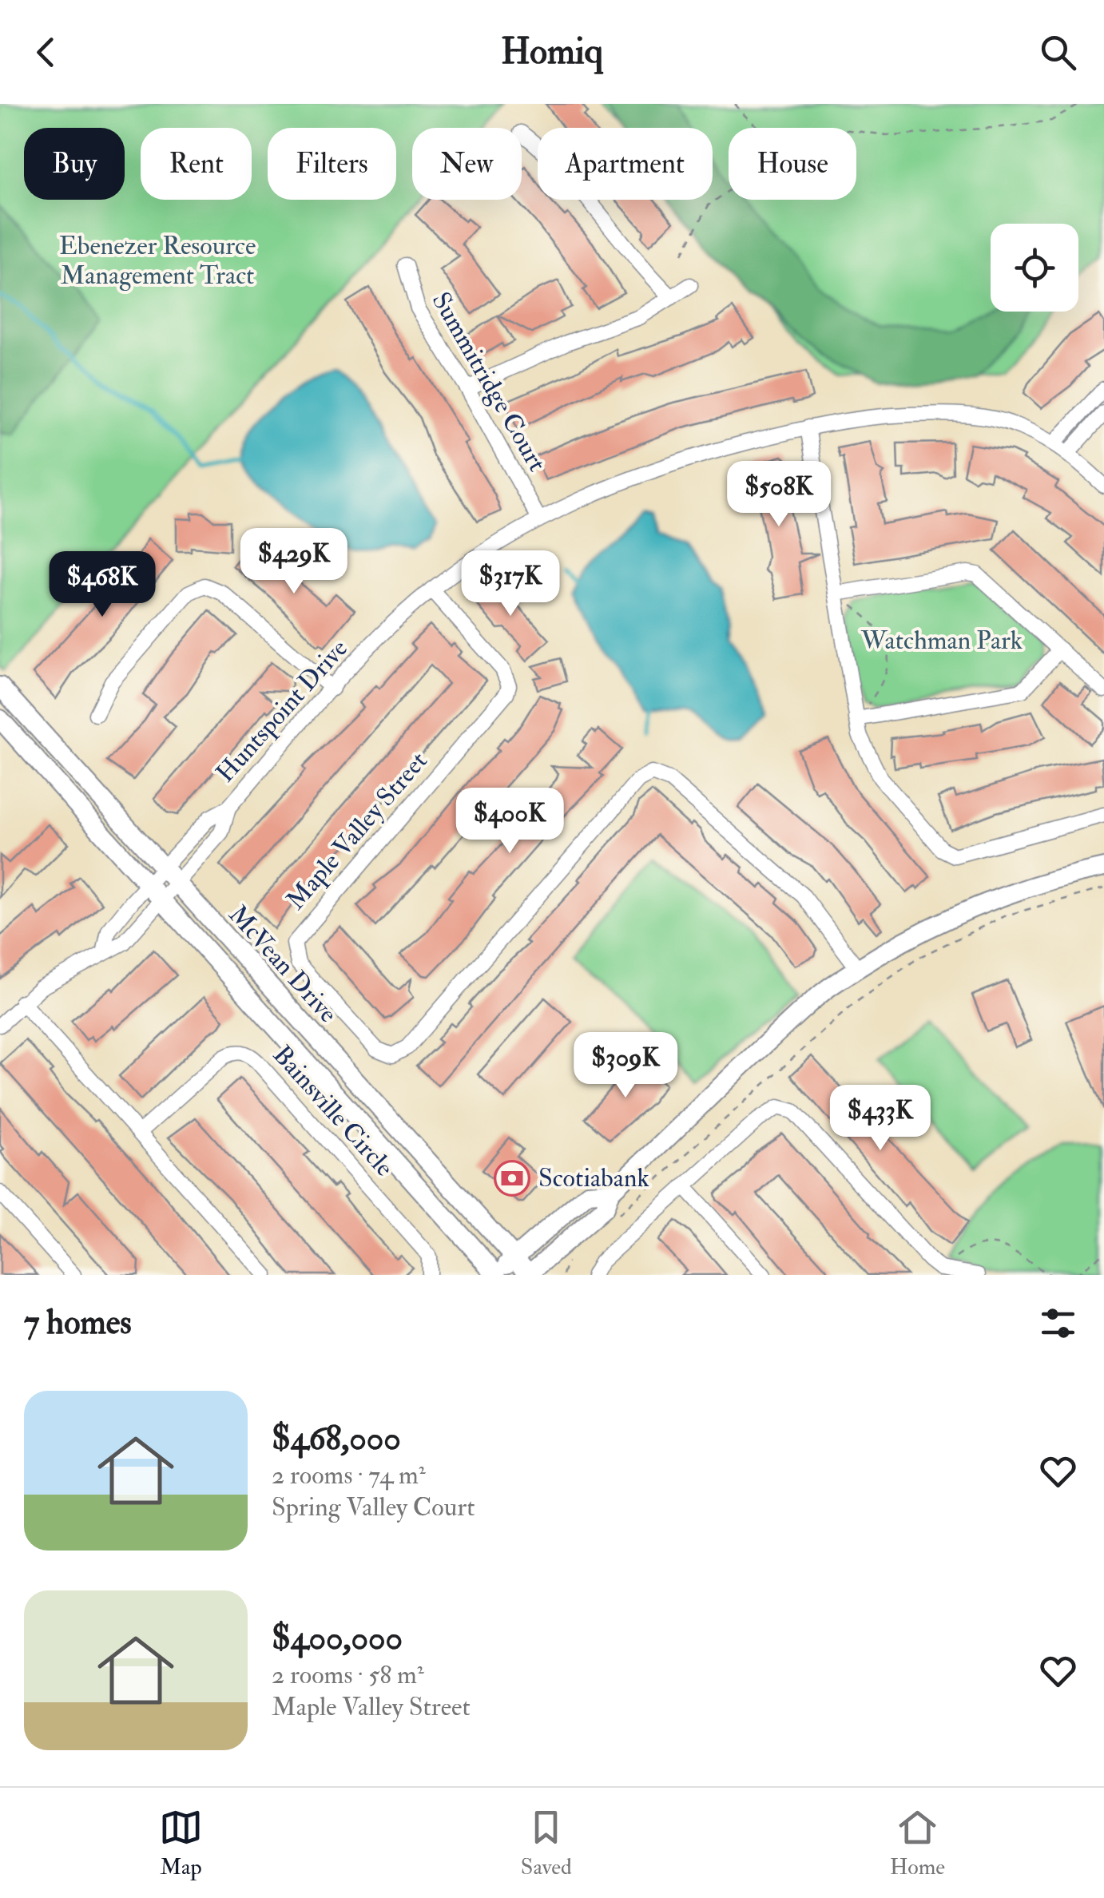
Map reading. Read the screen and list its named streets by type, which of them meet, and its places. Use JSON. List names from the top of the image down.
{
  "streets": {
    "main road": ["McVean Drive"],
    "street": [
      "Summitridge Court",
      "Huntspoint Drive",
      "Maple Valley Street",
      "Bainsville Circle"
    ]
  },
  "crossings": [
    ["Summitridge Court", "Huntspoint Drive"],
    ["Huntspoint Drive", "Maple Valley Street"],
    ["Huntspoint Drive", "McVean Drive"]
  ],
  "parks": ["Ebenezer Resource Management Tract", "Watchman Park"],
  "places": {
    "bank": ["Scotiabank"]
  },
  "page": {
    "header": "Homiq",
    "chip": [
      "Buy",
      "Rent",
      "Filters",
      "New",
      "Apartment",
      "House"
    ],
    "price": [
      "$508K",
      "$429K",
      "$317K",
      "$468K",
      "$400K",
      "$309K",
      "$433K"
    ],
    "heading": "7 homes",
    "list": [
      {
        "name": "$468,000",
        "note": "2 rooms · 74 m² · Spring Valley Court"
      },
      {
        "name": "$400,000",
        "note": "2 rooms · 58 m² · Maple Valley Street"
      }
    ],
    "tabs": ["Map", "Saved", "Home"]
  }
}
